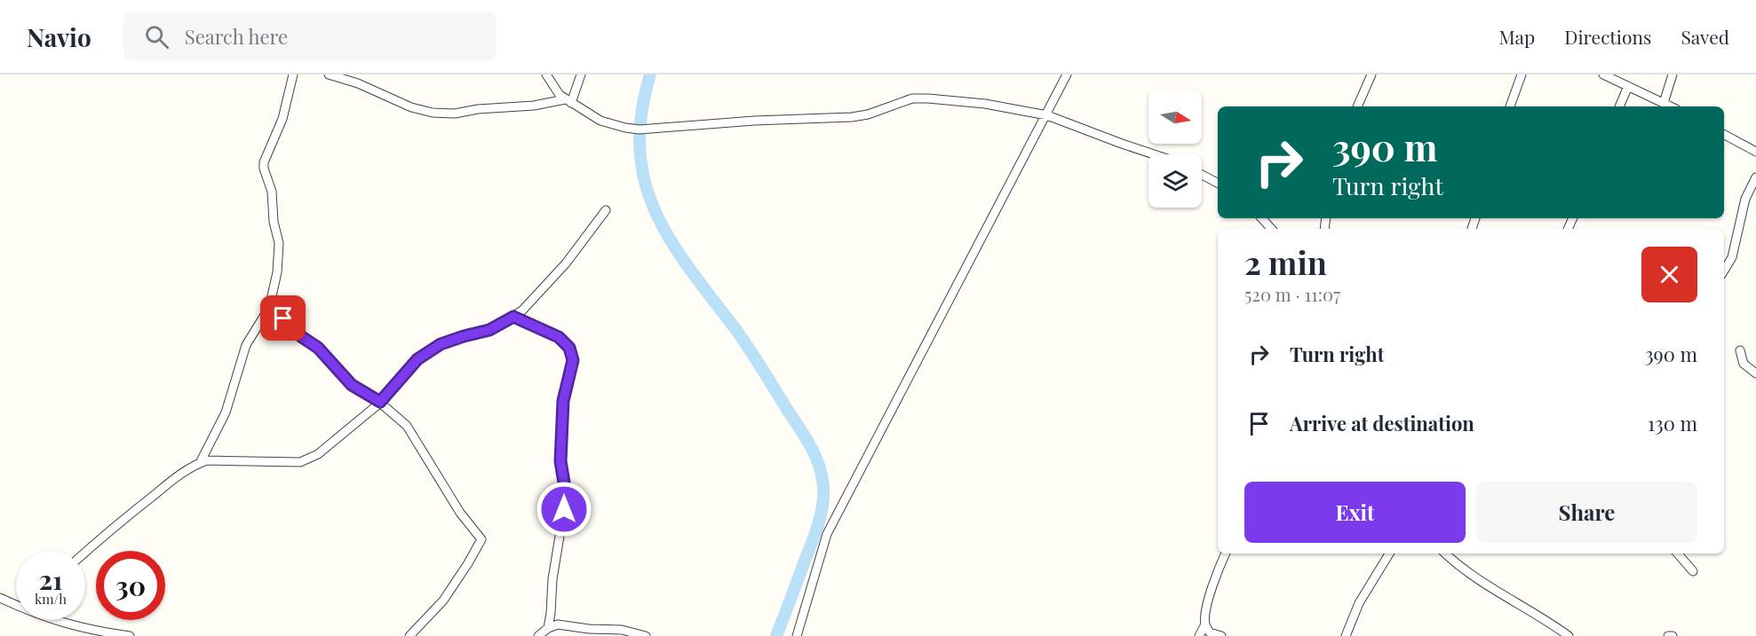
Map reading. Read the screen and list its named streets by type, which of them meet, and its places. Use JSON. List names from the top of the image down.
{
  "north": "right",
  "page": {
    "header": "Navio",
    "search": "Search here",
    "nav": ["Map", "Directions", "Saved"],
    "turn": ["390 m", "Turn right"],
    "heading": ["2 min", "520 m · 11:07"],
    "list": [
      {
        "name": "Turn right",
        "value": "390 m"
      },
      {
        "name": "Arrive at destination",
        "value": "130 m"
      }
    ],
    "buttons": ["Exit", "Share"],
    "speed": "21 km/h",
    "limit": "30"
  }
}
